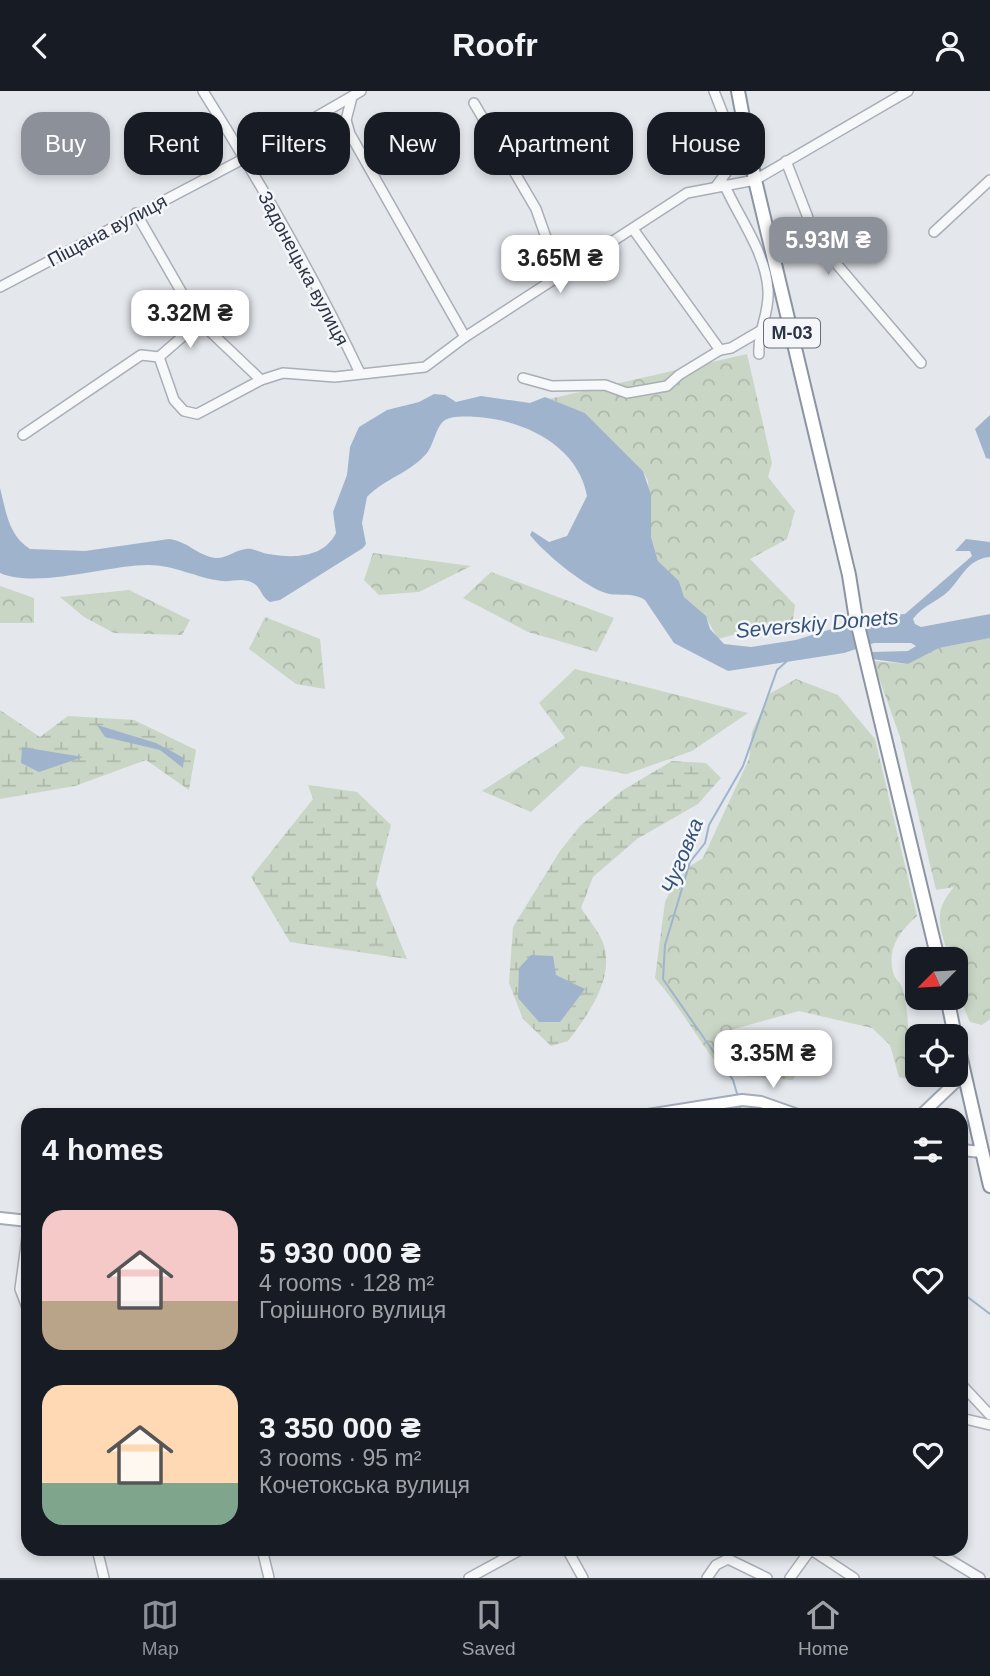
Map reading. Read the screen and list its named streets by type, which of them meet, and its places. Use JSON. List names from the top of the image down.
{
  "streets": {
    "highway": ["М-03"],
    "street": ["Піщана вулиця", "Задонецька вулиця"]
  },
  "water": ["Severskiy Donets", "Чуговка"],
  "north": "bottom left",
  "page": {
    "header": "Roofr",
    "chip": [
      "Buy",
      "Rent",
      "Filters",
      "New",
      "Apartment",
      "House"
    ],
    "price": [
      "5.93M ₴",
      "3.65M ₴",
      "3.32M ₴",
      "3.35M ₴"
    ],
    "heading": "4 homes",
    "list": [
      {
        "name": "5 930 000 ₴",
        "note": "4 rooms · 128 m² · Горішного вулиця"
      },
      {
        "name": "3 350 000 ₴",
        "note": "3 rooms · 95 m² · Кочетокська вулиця"
      }
    ],
    "tabs": ["Map", "Saved", "Home"]
  }
}
